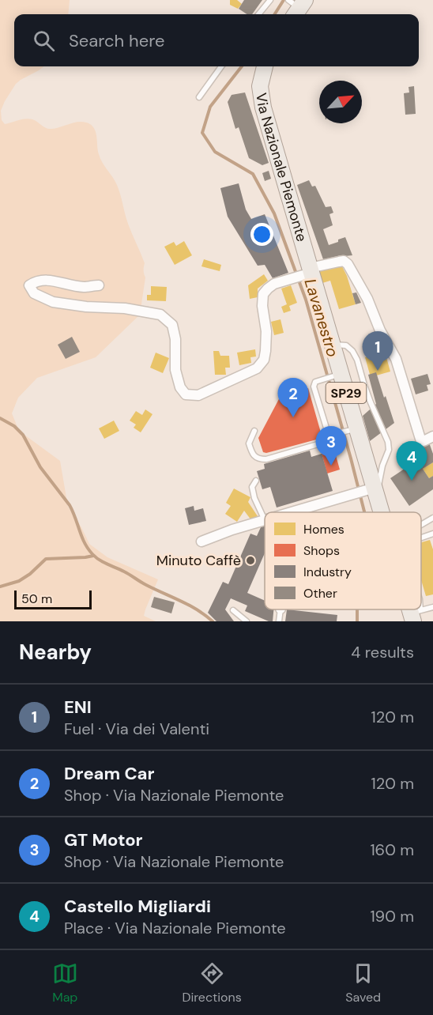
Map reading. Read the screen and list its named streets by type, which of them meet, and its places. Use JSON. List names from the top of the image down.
{
  "streets": {
    "main road": ["Via Nazionale Piemonte", "SP29"]
  },
  "water": ["Lavanestro"],
  "places": ["Minuto Caffè"],
  "legend": [
    "Homes",
    "Shops",
    "Industry",
    "Other"
  ],
  "scale_bar": "50 m",
  "north": "top right",
  "page": {
    "search": "Search here",
    "pins": [
      "1",
      "2",
      "3",
      "4"
    ],
    "scale": "50 m",
    "heading": ["Nearby", "4 results"],
    "list": [
      {
        "mark": "1",
        "name": "ENI",
        "note": "Fuel · Via dei Valenti",
        "value": "120 m"
      },
      {
        "mark": "2",
        "name": "Dream Car",
        "note": "Shop · Via Nazionale Piemonte",
        "value": "120 m"
      },
      {
        "mark": "3",
        "name": "GT Motor",
        "note": "Shop · Via Nazionale Piemonte",
        "value": "160 m"
      },
      {
        "mark": "4",
        "name": "Castello Migliardi",
        "note": "Place · Via Nazionale Piemonte",
        "value": "190 m"
      }
    ],
    "nav": ["Map", "Directions", "Saved"]
  }
}
